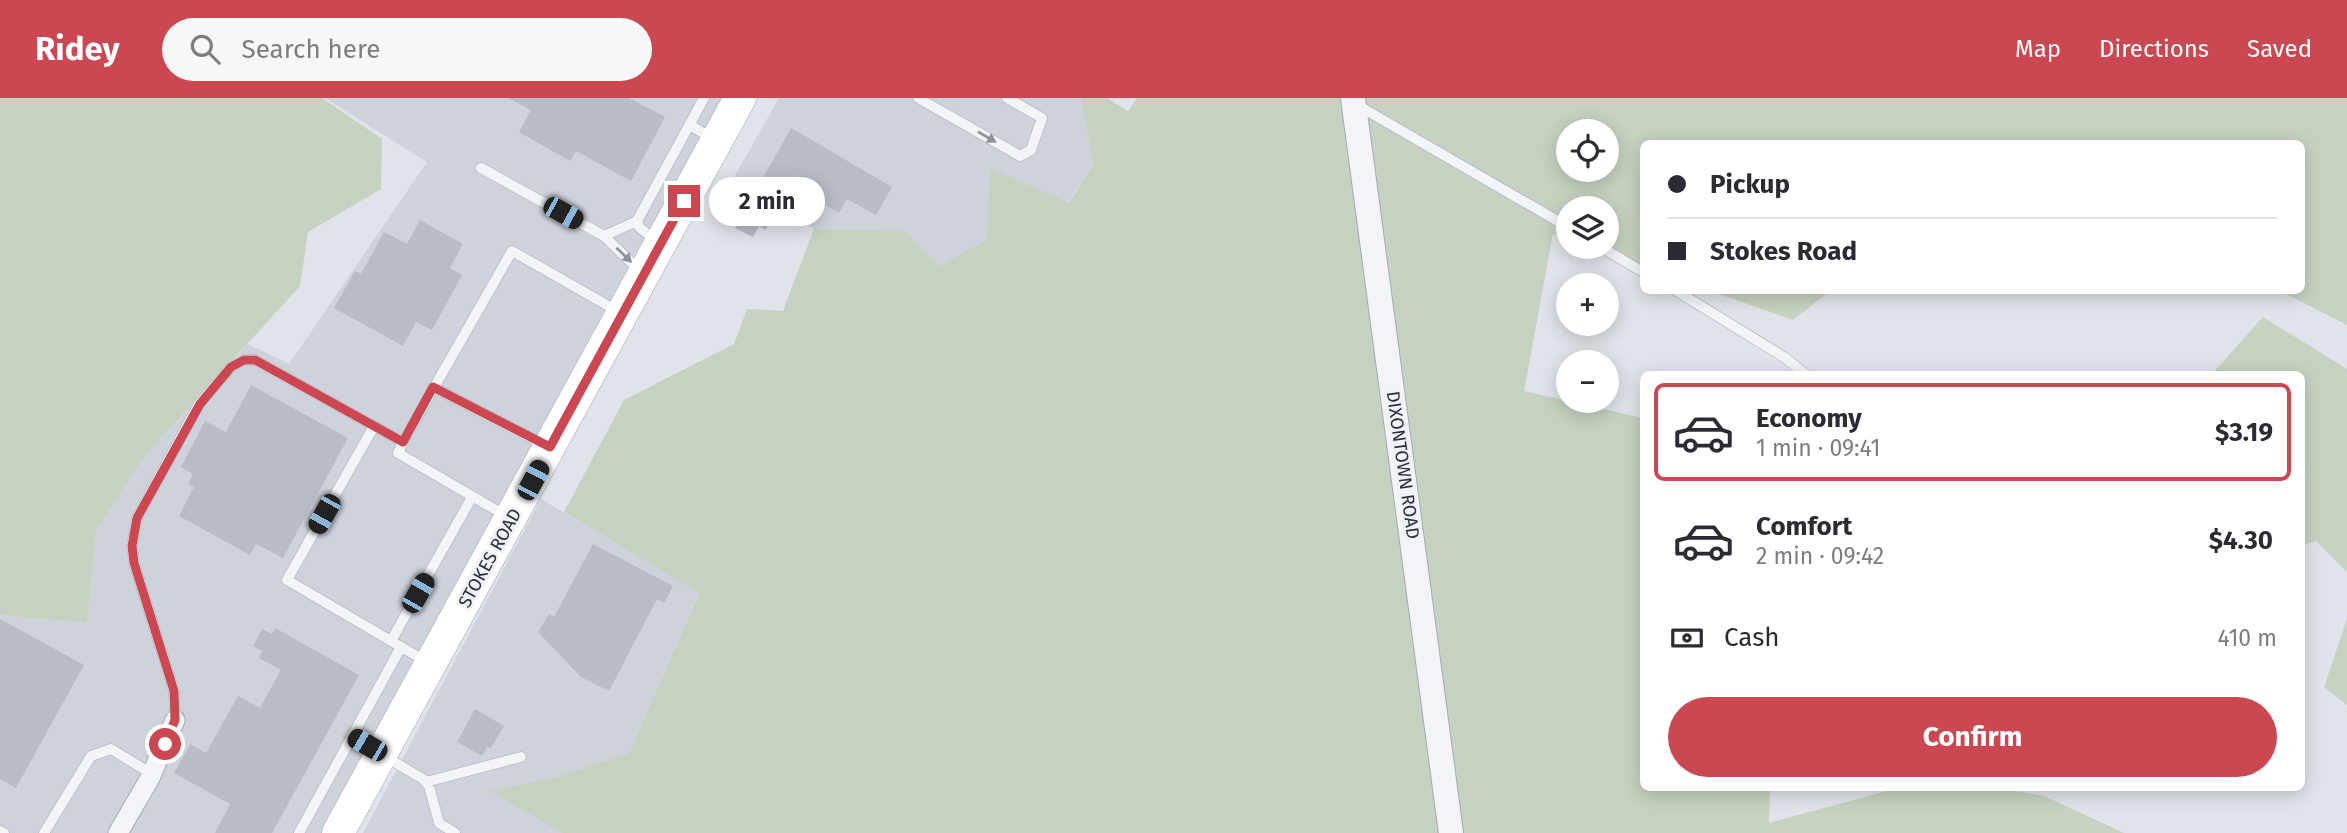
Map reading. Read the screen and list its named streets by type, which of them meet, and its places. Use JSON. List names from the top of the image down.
{
  "streets": {
    "main road": ["STOKES ROAD"],
    "street": ["DIXONTOWN ROAD"]
  },
  "page": {
    "header": "Ridey",
    "search": "Search here",
    "nav": ["Map", "Directions", "Saved"],
    "map_buttons": ["+", "−"],
    "banner": ["Pickup", "Stokes Road"],
    "bubble": "2 min",
    "list": [
      {
        "name": "Economy",
        "note": "1 min · 09:41",
        "value": "$3.19"
      },
      {
        "name": "Comfort",
        "note": "2 min · 09:42",
        "value": "$4.30"
      }
    ],
    "pay": ["Cash", "410 m"],
    "buttons": "Confirm"
  }
}
